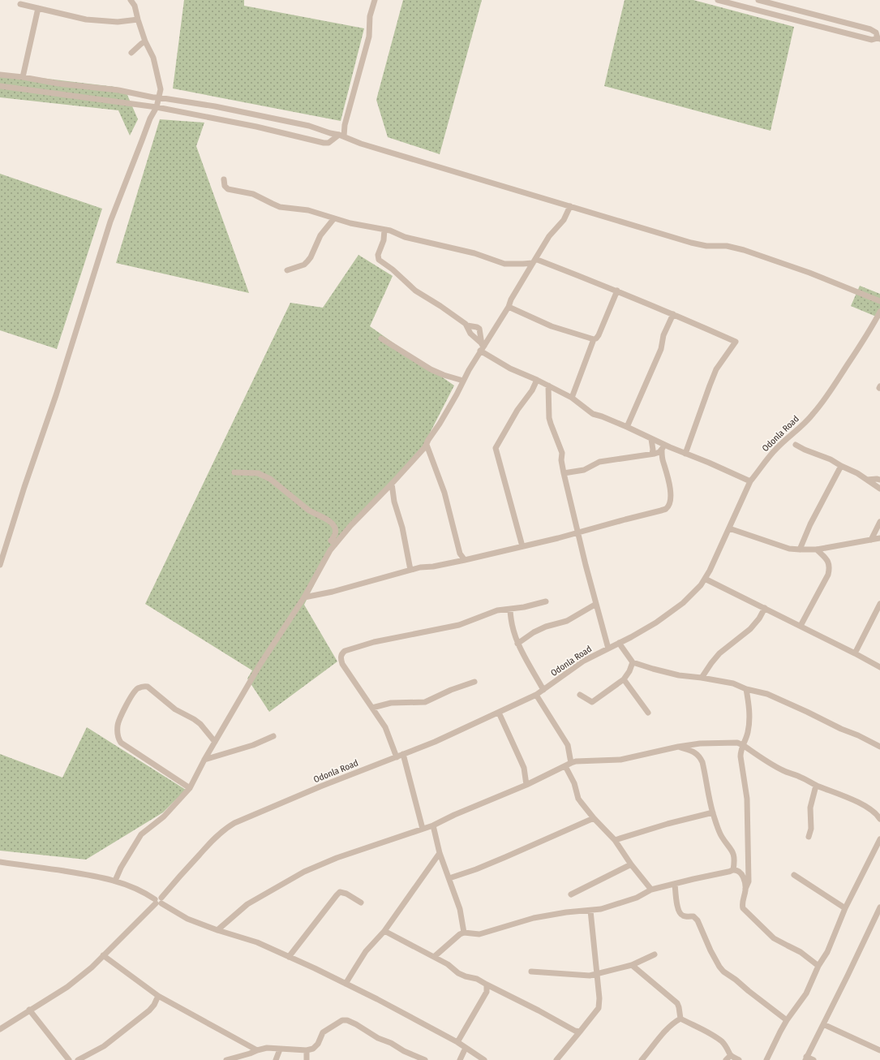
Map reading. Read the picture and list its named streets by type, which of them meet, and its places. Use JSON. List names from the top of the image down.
{
  "streets": {
    "street": ["Odonla Road"]
  }
}
